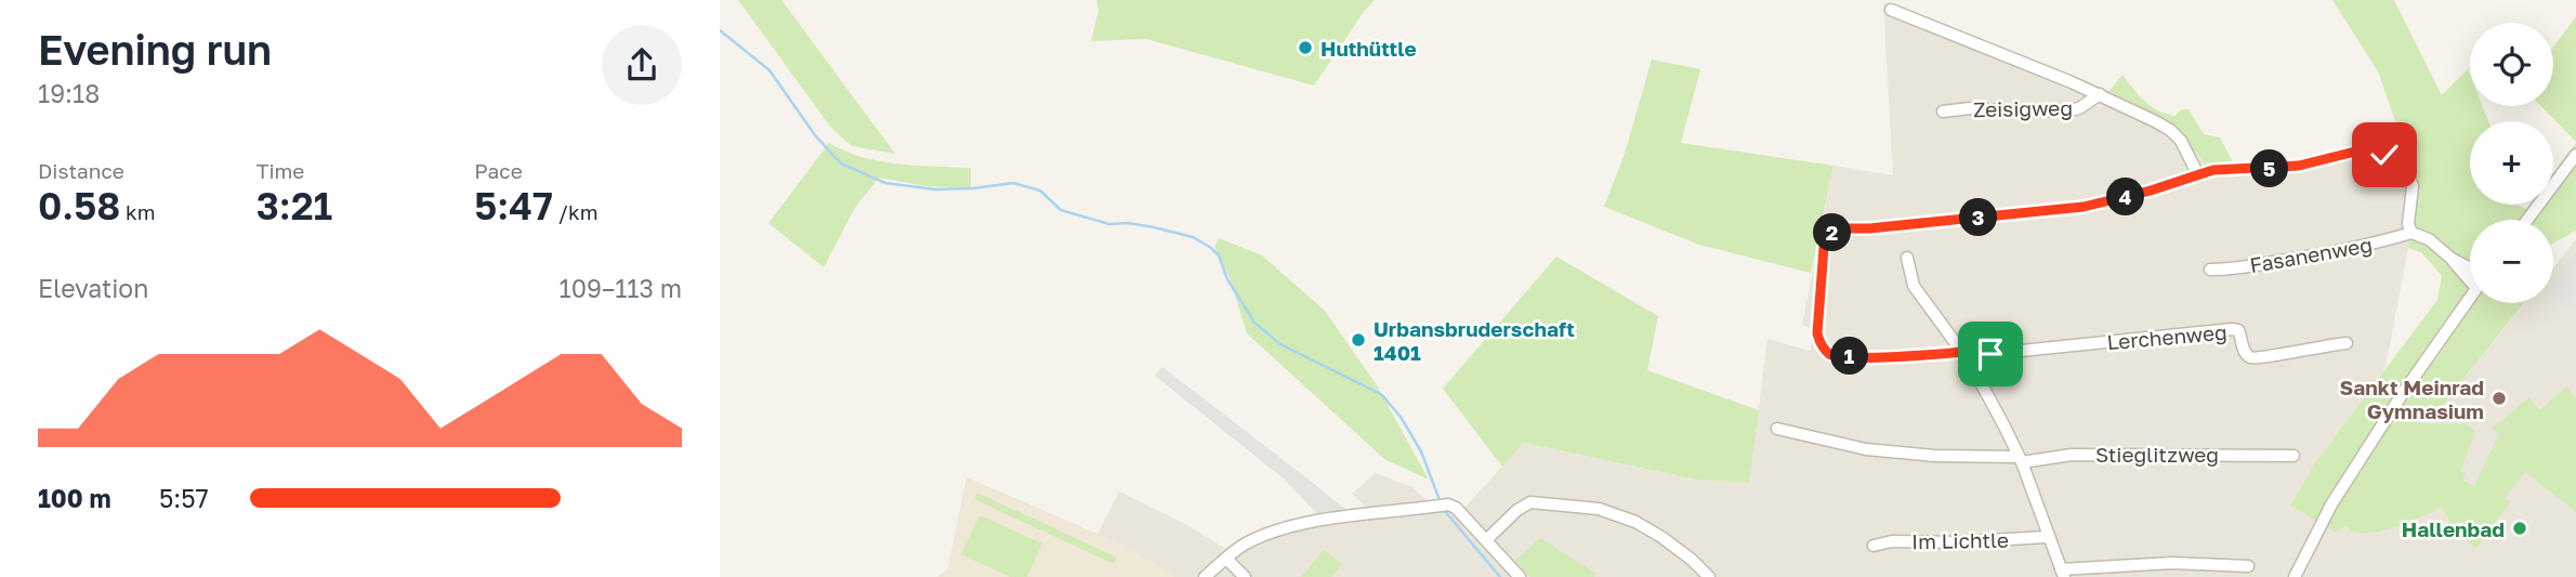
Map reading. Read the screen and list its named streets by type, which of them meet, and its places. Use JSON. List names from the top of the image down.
{
  "streets": {
    "street": [
      "Zeisigweg",
      "Fasanenweg",
      "Lerchenweg",
      "Stieglitzweg",
      "Im Lichtle"
    ]
  },
  "places": [
    "Huthüttle",
    "Urbansbruderschaft 1401",
    "Sankt Meinrad Gymnasium",
    "Hallenbad"
  ],
  "page": {
    "heading": ["Evening run", "19:18"],
    "map_buttons": ["+", "−"],
    "stats": [
      ["Distance", "0.58 km"],
      ["Time", "3:21"],
      ["Pace", "5:47 /km"]
    ],
    "pins": [
      "5",
      "4",
      "3",
      "2",
      "1"
    ],
    "chart": ["Elevation", "109–113 m"],
    "list": [
      {
        "name": "100 m",
        "note": "5:57"
      }
    ]
  }
}
